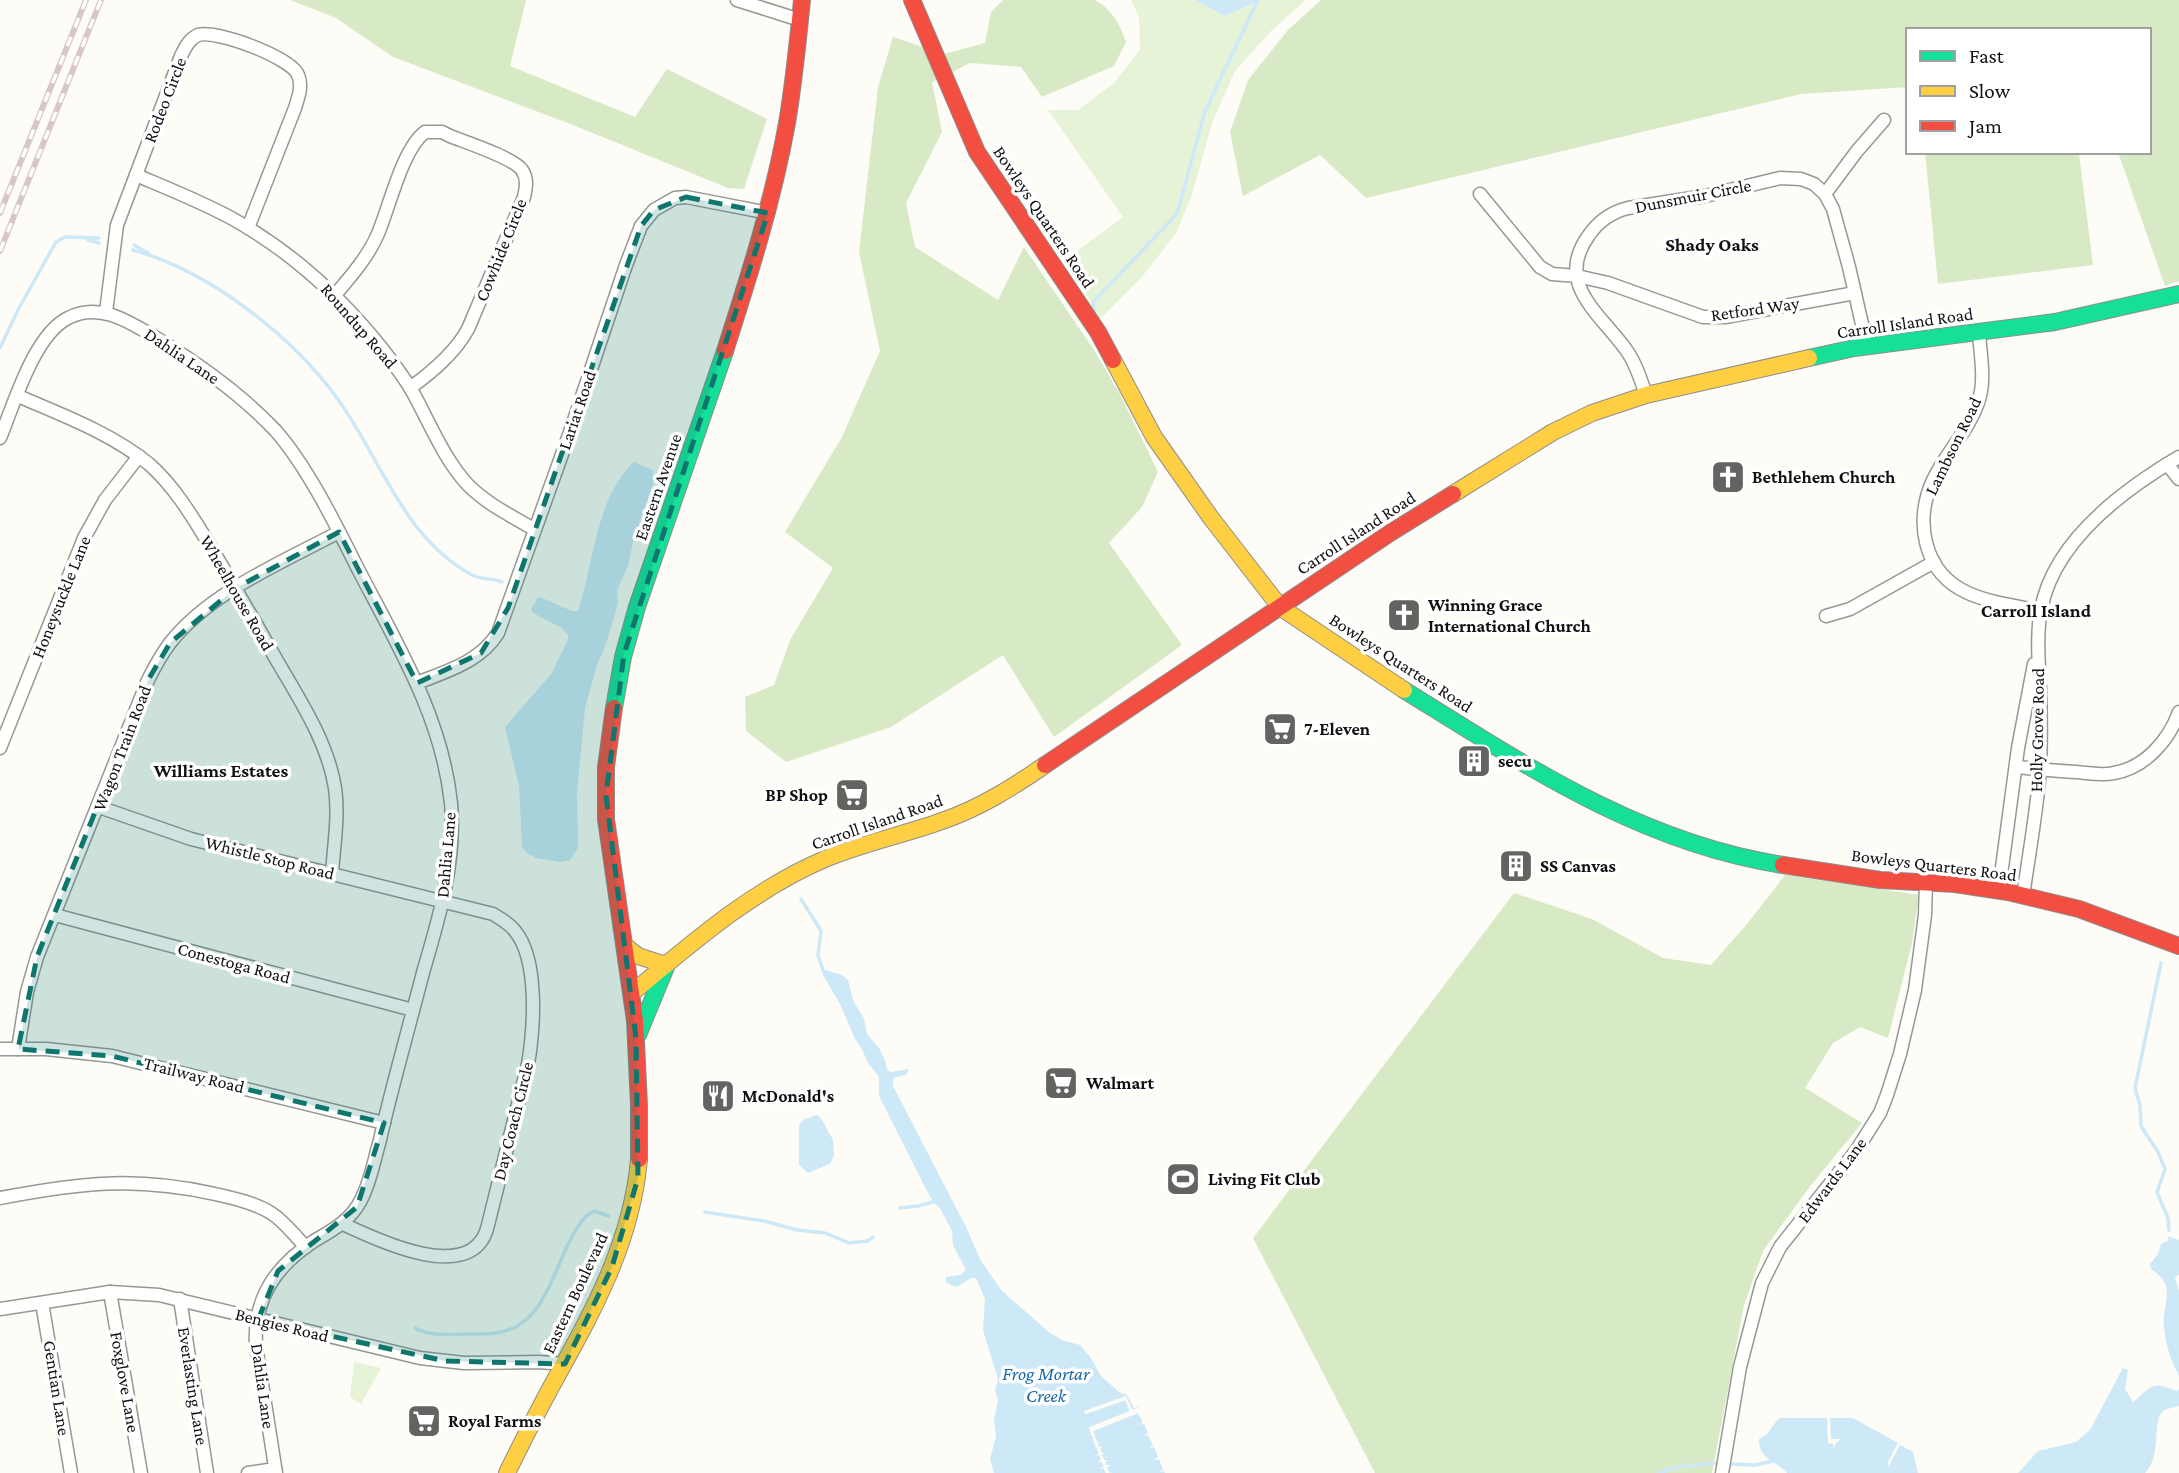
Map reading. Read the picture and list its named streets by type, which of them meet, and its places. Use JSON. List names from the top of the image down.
{
  "streets": {
    "street": [
      "Rodeo Circle",
      "Dunsmuir Circle",
      "Bowleys Quarters Road",
      "Cowhide Circle",
      "Retford Way",
      "Carroll Island Road",
      "Roundup Road",
      "Dahlia Lane",
      "Lariat Road",
      "Lambson Road",
      "Eastern Avenue",
      "Wheelhouse Road",
      "Honeysuckle Lane",
      "Holly Grove Road",
      "Wagon Train Road",
      "Whistle Stop Road",
      "Conestoga Road",
      "Trailway Road",
      "Day Coach Circle",
      "Edwards Lane",
      "Eastern Boulevard",
      "Bengies Road",
      "Foxglove Lane",
      "Everlasting Lane",
      "Gentian Lane"
    ]
  },
  "crossings": [
    ["Rodeo Circle", "Roundup Road"],
    ["Rodeo Circle", "Dahlia Lane"],
    ["Dunsmuir Circle", "Retford Way"],
    ["Bowleys Quarters Road", "Carroll Island Road"],
    ["Bowleys Quarters Road", "Holly Grove Road"],
    ["Bowleys Quarters Road", "Edwards Lane"],
    ["Cowhide Circle", "Roundup Road"],
    ["Carroll Island Road", "Lambson Road"],
    ["Carroll Island Road", "Eastern Avenue"],
    ["Carroll Island Road", "Eastern Boulevard"],
    ["Roundup Road", "Lariat Road"],
    ["Dahlia Lane", "Lariat Road"],
    ["Dahlia Lane", "Wagon Train Road"],
    ["Dahlia Lane", "Whistle Stop Road"],
    ["Dahlia Lane", "Conestoga Road"],
    ["Dahlia Lane", "Trailway Road"],
    ["Dahlia Lane", "Day Coach Circle"],
    ["Dahlia Lane", "Bengies Road"],
    ["Lariat Road", "Eastern Avenue"],
    ["Lambson Road", "Holly Grove Road"],
    ["Eastern Avenue", "Eastern Boulevard"],
    ["Wheelhouse Road", "Honeysuckle Lane"],
    ["Wheelhouse Road", "Wagon Train Road"],
    ["Wheelhouse Road", "Whistle Stop Road"],
    ["Wagon Train Road", "Whistle Stop Road"],
    ["Wagon Train Road", "Conestoga Road"],
    ["Wagon Train Road", "Trailway Road"],
    ["Whistle Stop Road", "Day Coach Circle"],
    ["Eastern Boulevard", "Bengies Road"],
    ["Bengies Road", "Foxglove Lane"],
    ["Bengies Road", "Everlasting Lane"],
    ["Bengies Road", "Gentian Lane"]
  ],
  "districts": ["Shady Oaks", "Carroll Island", "Williams Estates"],
  "water": ["Frog Mortar Creek"],
  "places": {
    "church": ["Bethlehem Church", "Winning Grace International Church"],
    "supermarket": [
      "7-Eleven",
      "BP Shop",
      "Walmart",
      "Royal Farms"
    ],
    "building": ["secu", "SS Canvas"],
    "restaurant": ["McDonald's"],
    "sports": ["Living Fit Club"]
  },
  "legend": ["Fast", "Slow", "Jam"]
}
